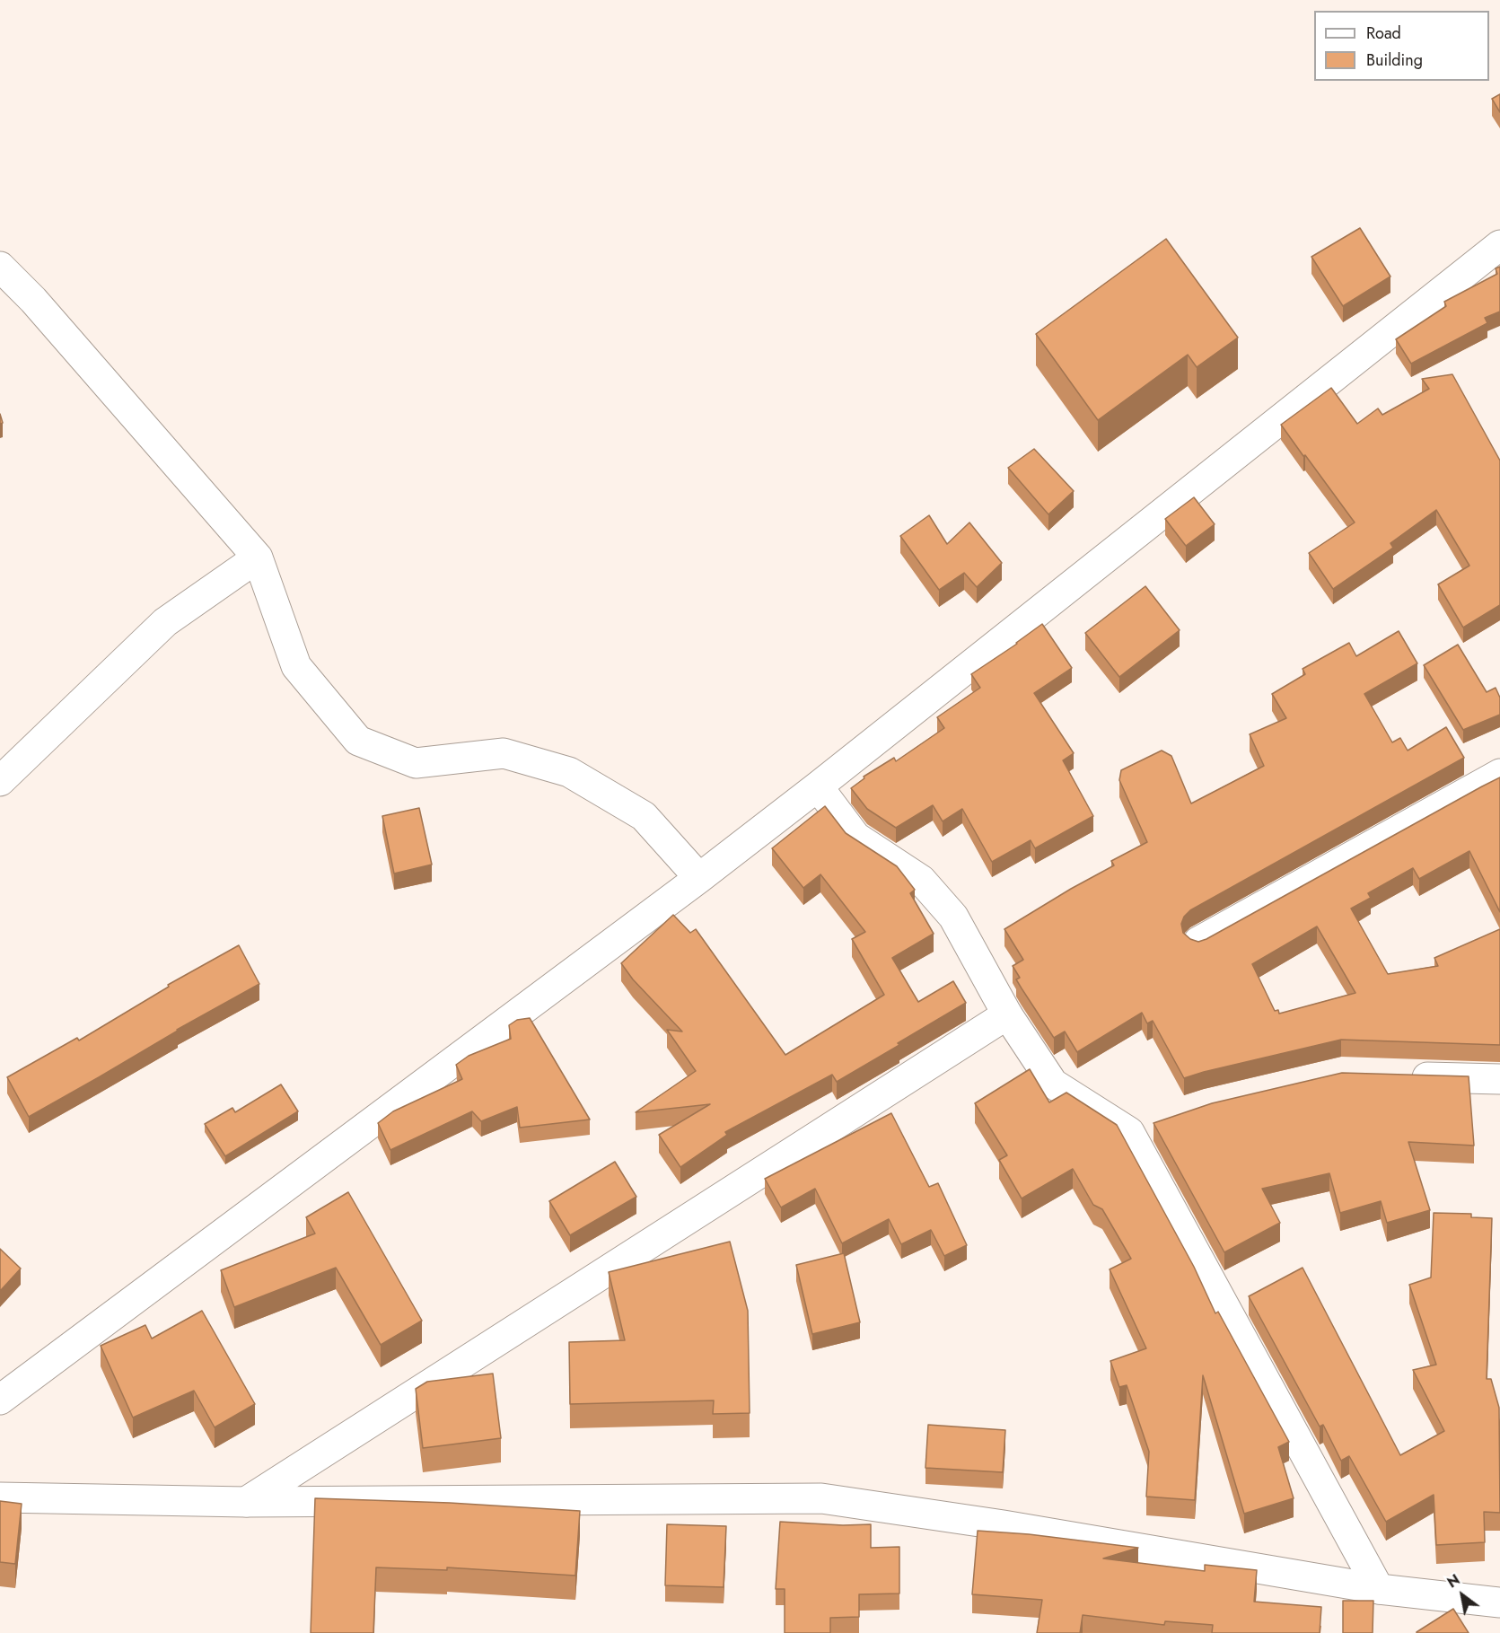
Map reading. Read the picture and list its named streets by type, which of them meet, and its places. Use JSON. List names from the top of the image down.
{
  "legend": ["Road", "Building"],
  "north": "top left"
}
